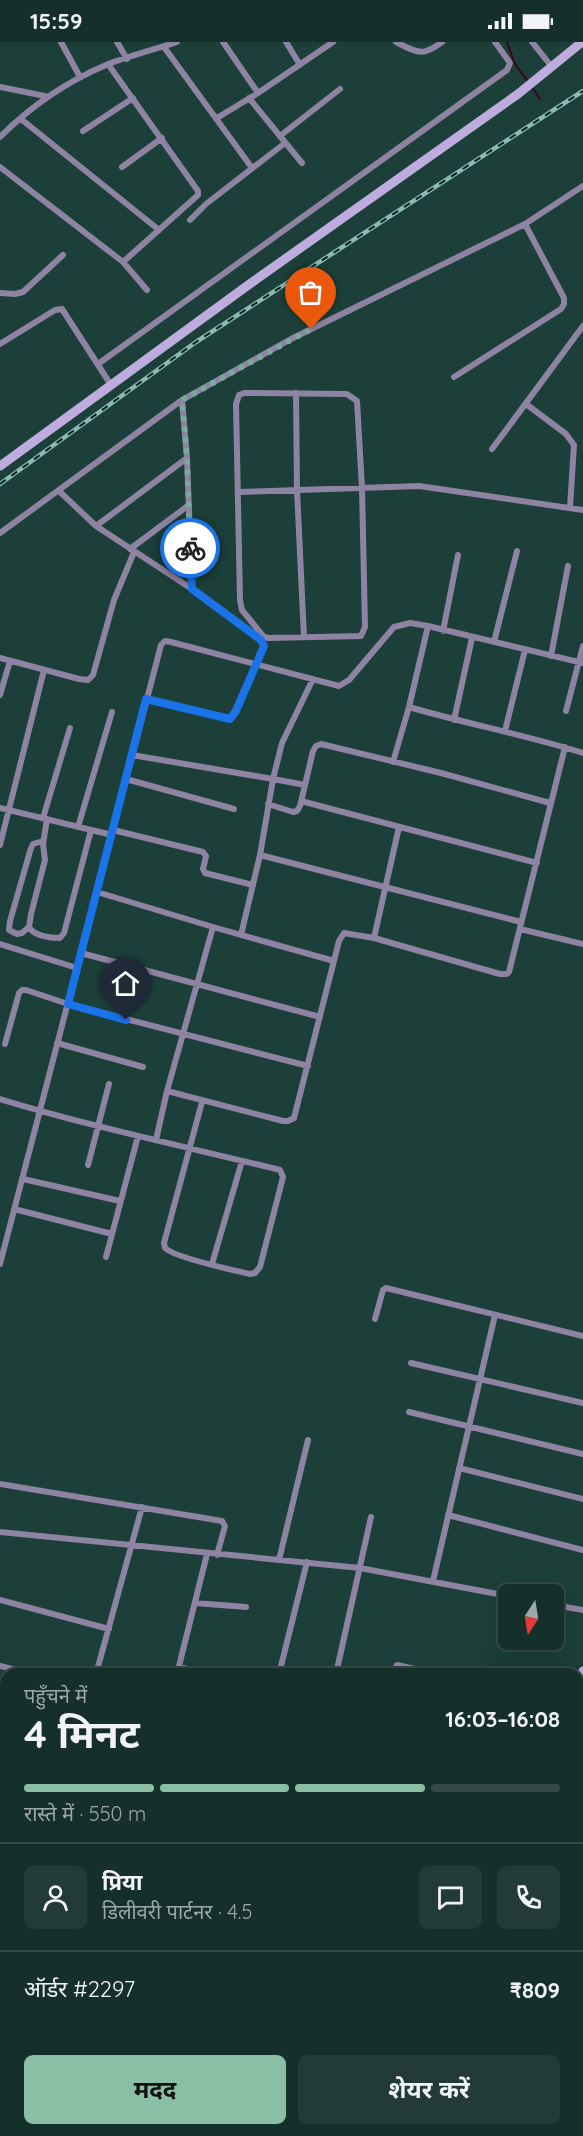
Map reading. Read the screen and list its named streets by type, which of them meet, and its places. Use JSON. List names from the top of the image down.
{
  "north": "bottom",
  "page": {
    "status": "15:59",
    "heading": ["4 मिनट", "पहुँचने में", "16:03–16:08"],
    "panel": [
      "प्रिया",
      "डिलीवरी पार्टनर · 4.5",
      "ऑर्डर #2297",
      "₹809"
    ],
    "bar": "रास्ते में · 550 m",
    "buttons": ["मदद", "शेयर करें"]
  }
}
